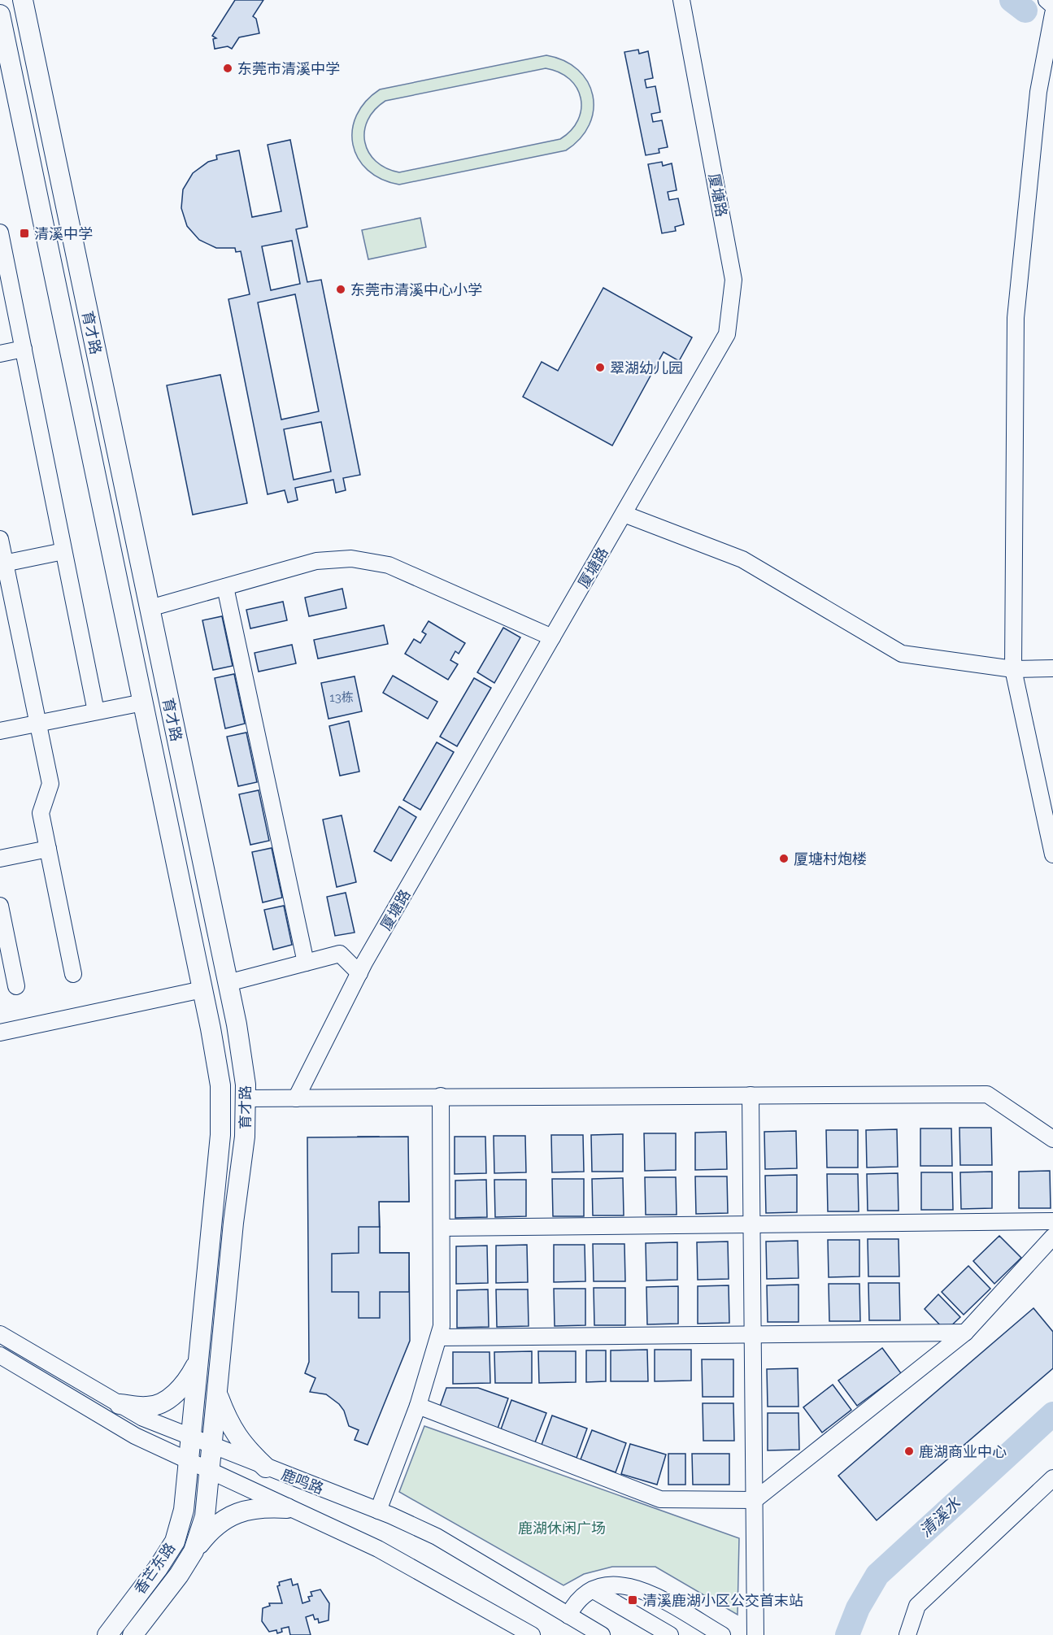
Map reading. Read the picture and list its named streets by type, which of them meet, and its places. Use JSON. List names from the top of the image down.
{
  "streets": {
    "main road": ["育才路", "香芒东路"],
    "street": ["厦塘路", "鹿鸣路"]
  },
  "crossings": [
    ["育才路", "鹿鸣路"],
    ["育才路", "香芒东路"],
    ["鹿鸣路", "香芒东路"]
  ],
  "water": ["清溪水"],
  "parks": ["鹿湖休闲广场"],
  "places": {
    "other": [
      "东莞市清溪中学",
      "东莞市清溪中心小学",
      "翠湖幼儿园",
      "厦塘村炮楼",
      "鹿湖商业中心"
    ],
    "transit": ["清溪中学", "清溪鹿湖小区公交首末站"]
  },
  "house_numbers": ["13栋"]
}
